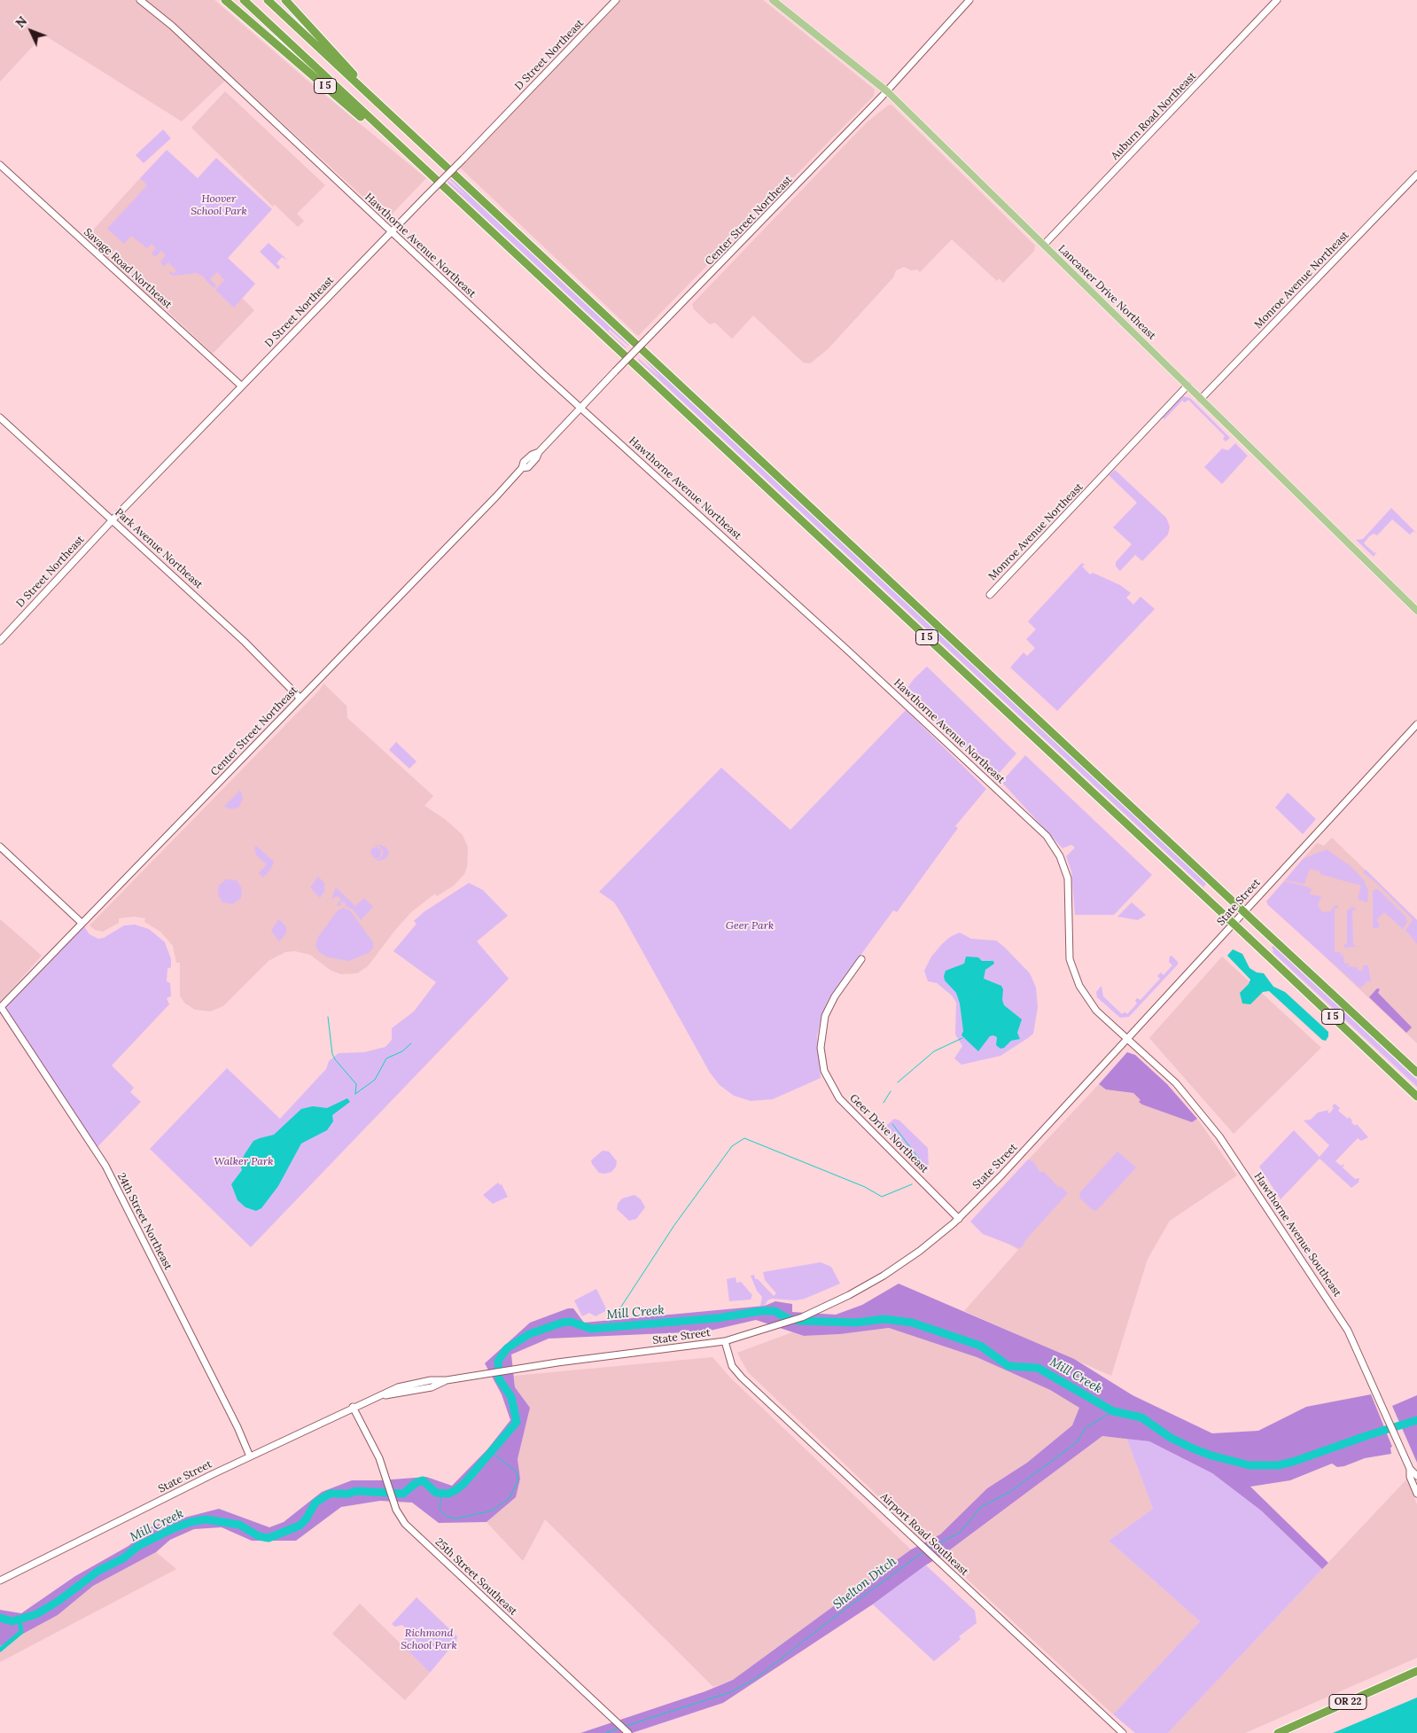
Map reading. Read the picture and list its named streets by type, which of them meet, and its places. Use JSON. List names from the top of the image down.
{
  "streets": {
    "highway": ["I 5", "OR 22"],
    "main road": [
      "D Street Northeast",
      "Auburn Road Northeast",
      "Center Street Northeast",
      "Hawthorne Avenue Northeast",
      "Savage Road Northeast",
      "Monroe Avenue Northeast",
      "Lancaster Drive Northeast",
      "Park Avenue Northeast",
      "State Street",
      "Geer Drive Northeast",
      "24th Street Northeast",
      "Hawthorne Avenue Southeast",
      "Airport Road Southeast",
      "25th Street Southeast"
    ]
  },
  "crossings": [
    ["D Street Northeast", "Hawthorne Avenue Northeast"],
    ["D Street Northeast", "Savage Road Northeast"],
    ["D Street Northeast", "Park Avenue Northeast"],
    ["Auburn Road Northeast", "Lancaster Drive Northeast"],
    ["Center Street Northeast", "Hawthorne Avenue Northeast"],
    ["Center Street Northeast", "Lancaster Drive Northeast"],
    ["Center Street Northeast", "Park Avenue Northeast"],
    ["Center Street Northeast", "24th Street Northeast"],
    ["Hawthorne Avenue Northeast", "State Street"],
    ["Hawthorne Avenue Northeast", "Hawthorne Avenue Southeast"],
    ["Monroe Avenue Northeast", "Lancaster Drive Northeast"],
    ["State Street", "Geer Drive Northeast"],
    ["State Street", "24th Street Northeast"],
    ["State Street", "Hawthorne Avenue Southeast"],
    ["State Street", "Airport Road Southeast"],
    ["State Street", "25th Street Southeast"]
  ],
  "water": ["Mill Creek", "Shelton Ditch"],
  "parks": [
    "Hoover School Park",
    "Geer Park",
    "Walker Park",
    "Richmond School Park"
  ],
  "north": "top left"
}
